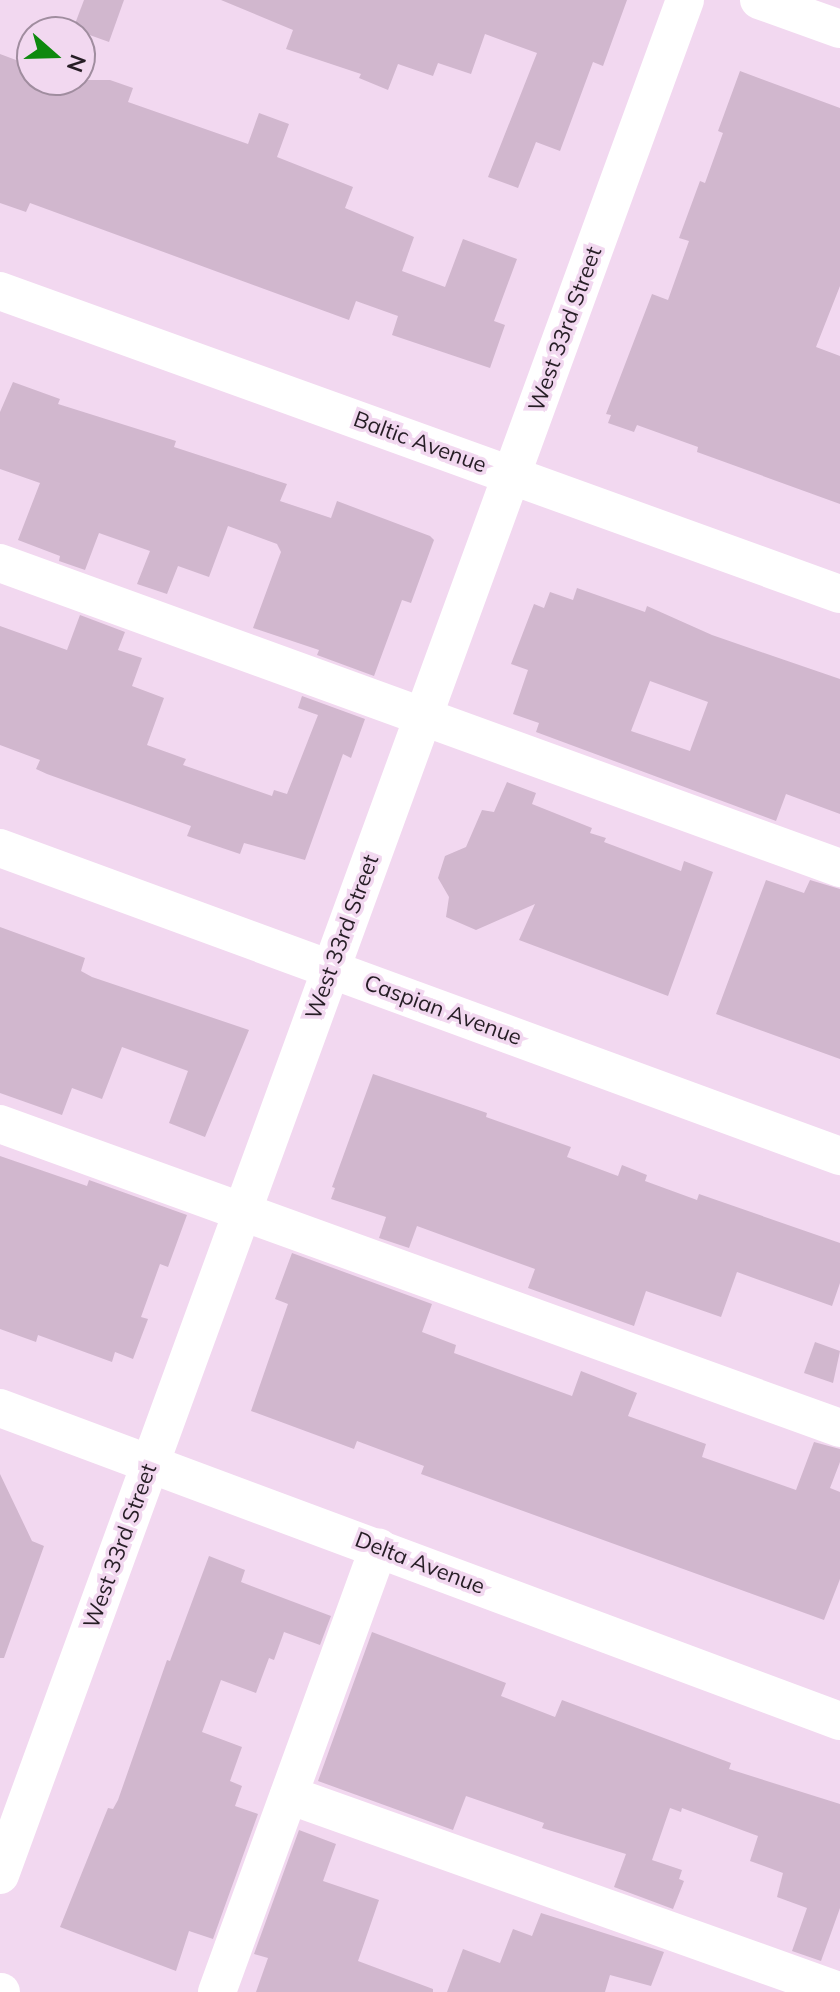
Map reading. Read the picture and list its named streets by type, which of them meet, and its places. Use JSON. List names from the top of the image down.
{
  "streets": {
    "street": [
      "West 33rd Street",
      "Baltic Avenue",
      "Caspian Avenue",
      "Delta Avenue"
    ]
  },
  "crossings": [
    ["West 33rd Street", "Baltic Avenue"],
    ["West 33rd Street", "Caspian Avenue"],
    ["West 33rd Street", "Delta Avenue"]
  ],
  "north": "right"
}
